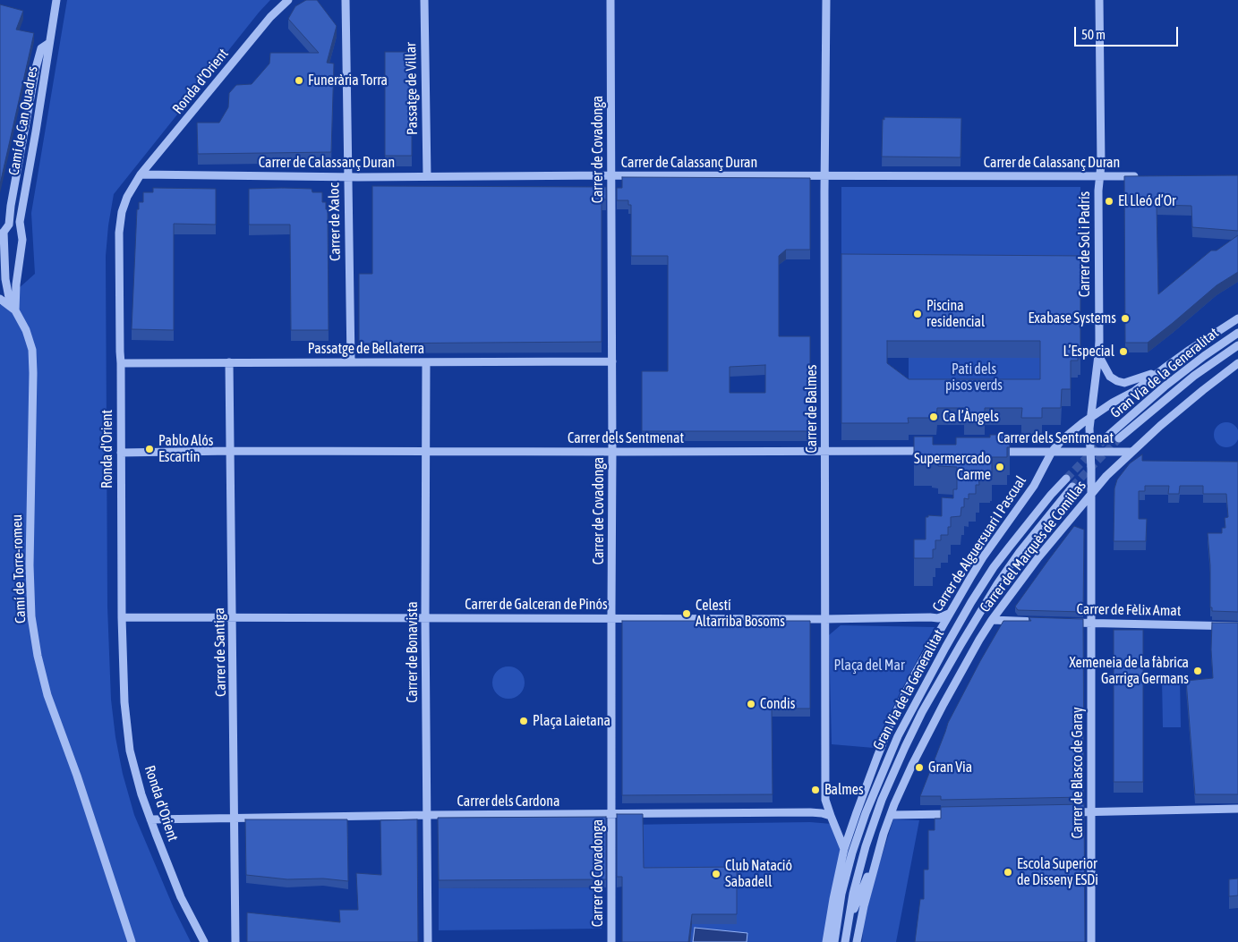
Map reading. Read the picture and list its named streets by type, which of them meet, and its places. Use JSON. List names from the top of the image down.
{
  "streets": {
    "street": [
      "Ronda d'Orient",
      "Passatge de Villar",
      "Camí de Can Quadres",
      "Carrer de Covadonga",
      "Carrer de Calassanç Duran",
      "Carrer de Xaloc",
      "Carrer de Sol i Padrís",
      "Passatge de Bellaterra",
      "Gran Via de la Generalitat",
      "Carrer de Balmes",
      "Carrer dels Sentmenat",
      "Carrer de Alguersuari I Pascual",
      "Carrer del Marquès de Comillas",
      "Camí de Torre-romeu",
      "Carrer de Galceran de Pinós",
      "Carrer de Fèlix Amat",
      "Carrer de Santiga",
      "Carrer de Bonavista",
      "Carrer de Blasco de Garay",
      "Carrer dels Cardona"
    ]
  },
  "crossings": [
    ["Ronda d'Orient", "Carrer de Calassanç Duran"],
    ["Ronda d'Orient", "Passatge de Bellaterra"],
    ["Ronda d'Orient", "Carrer dels Sentmenat"],
    ["Ronda d'Orient", "Carrer de Galceran de Pinós"],
    ["Ronda d'Orient", "Carrer dels Cardona"],
    ["Passatge de Villar", "Carrer de Calassanç Duran"],
    ["Camí de Can Quadres", "Camí de Torre-romeu"],
    ["Carrer de Covadonga", "Carrer de Calassanç Duran"],
    ["Carrer de Covadonga", "Passatge de Bellaterra"],
    ["Carrer de Covadonga", "Carrer dels Sentmenat"],
    ["Carrer de Covadonga", "Carrer de Galceran de Pinós"],
    ["Carrer de Covadonga", "Carrer dels Cardona"],
    ["Carrer de Calassanç Duran", "Carrer de Xaloc"],
    ["Carrer de Calassanç Duran", "Carrer de Sol i Padrís"],
    ["Carrer de Calassanç Duran", "Carrer de Balmes"],
    ["Carrer de Xaloc", "Passatge de Bellaterra"],
    ["Carrer de Sol i Padrís", "Carrer de Alguersuari I Pascual"],
    ["Carrer de Sol i Padrís", "Carrer de Blasco de Garay"],
    ["Passatge de Bellaterra", "Carrer de Santiga"],
    ["Passatge de Bellaterra", "Carrer de Bonavista"],
    ["Carrer de Balmes", "Carrer dels Sentmenat"],
    ["Carrer de Balmes", "Carrer de Galceran de Pinós"],
    ["Carrer de Balmes", "Carrer dels Cardona"],
    ["Carrer dels Sentmenat", "Carrer de Alguersuari I Pascual"],
    ["Carrer dels Sentmenat", "Carrer del Marquès de Comillas"],
    ["Carrer dels Sentmenat", "Carrer de Santiga"],
    ["Carrer dels Sentmenat", "Carrer de Bonavista"],
    ["Carrer dels Sentmenat", "Carrer de Blasco de Garay"],
    ["Carrer de Alguersuari I Pascual", "Carrer de Galceran de Pinós"],
    ["Carrer del Marquès de Comillas", "Carrer de Blasco de Garay"],
    ["Carrer de Galceran de Pinós", "Carrer de Santiga"],
    ["Carrer de Galceran de Pinós", "Carrer de Bonavista"],
    ["Carrer de Fèlix Amat", "Carrer de Blasco de Garay"],
    ["Carrer de Santiga", "Carrer dels Cardona"],
    ["Carrer de Bonavista", "Carrer dels Cardona"]
  ],
  "parks": ["Pati dels pisos verds", "Plaça del Mar"],
  "places": [
    "Funerària Torra",
    "El Lleó d’Or",
    "Piscina residencial",
    "Exabase Systems",
    "L’Especial",
    "Ca l’Àngels",
    "Pablo Alós Escartín",
    "Supermercado Carme",
    "Celestí Altarriba Bosoms",
    "Xemeneia de la fàbrica Garriga Germans",
    "Condis",
    "Plaça Laietana",
    "Gran Via",
    "Balmes",
    "Escola Superior de Disseny ESDi",
    "Club Natació Sabadell"
  ],
  "scale_bar": "50 m"
}
